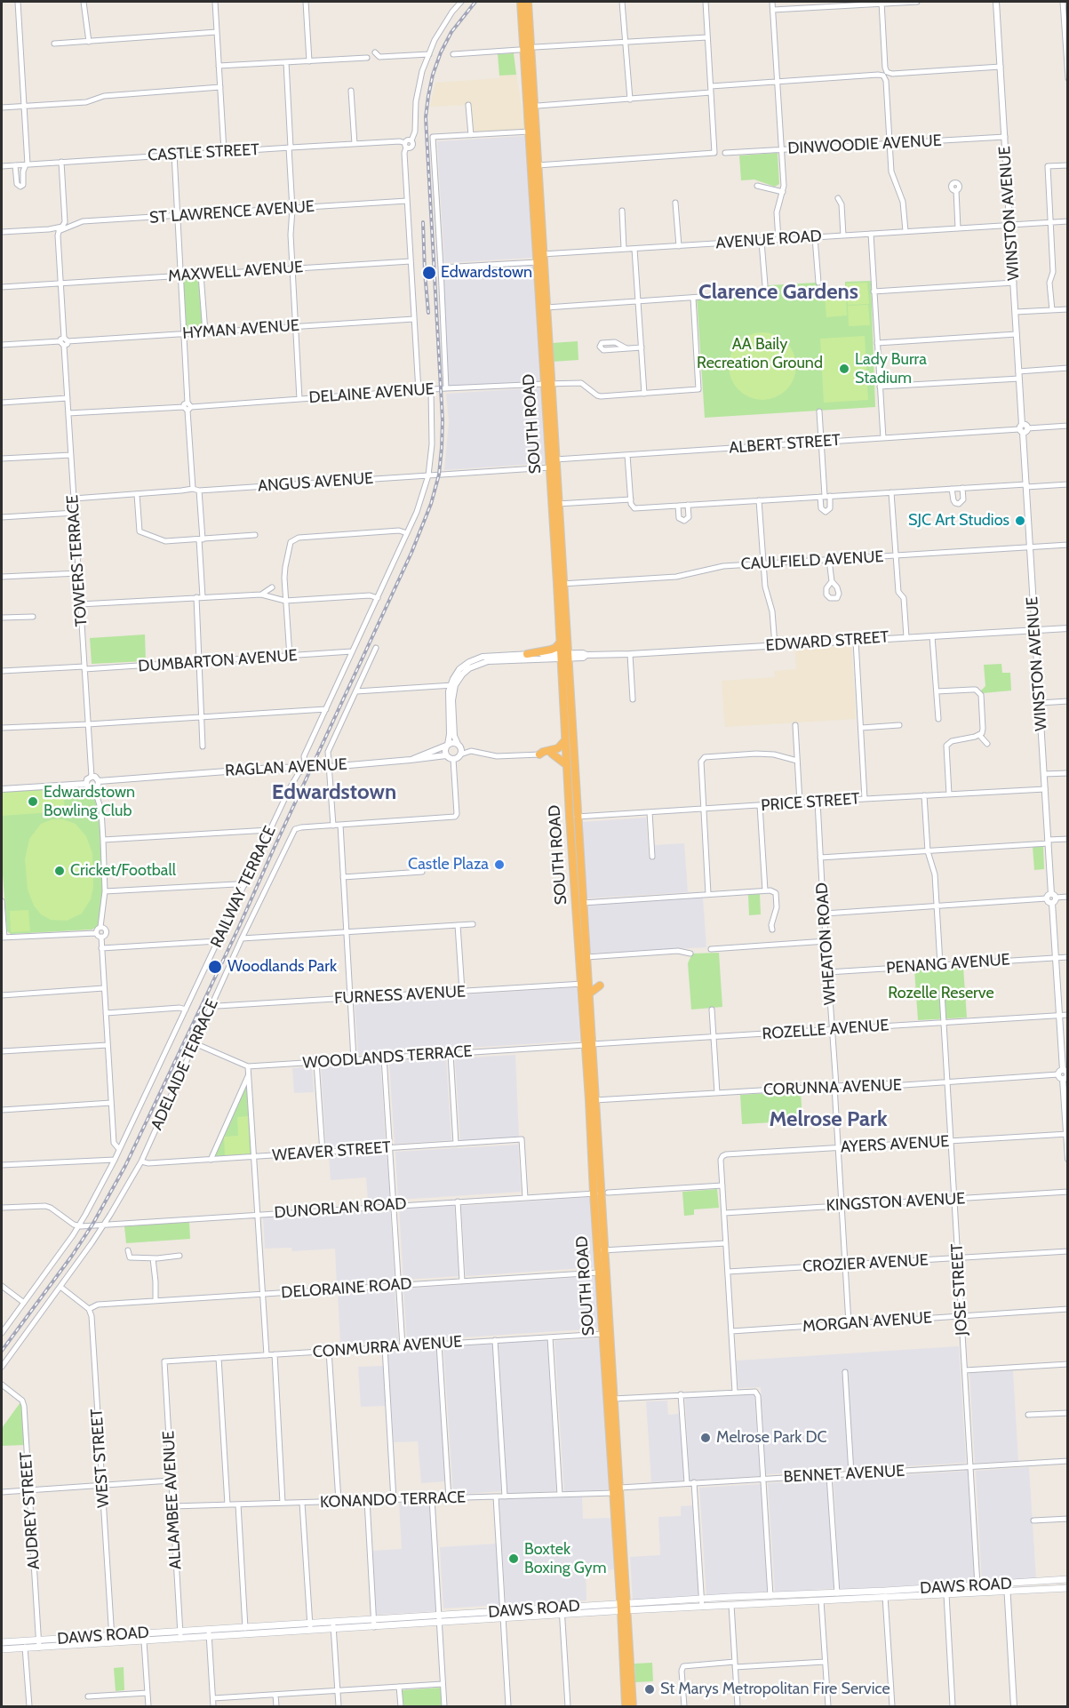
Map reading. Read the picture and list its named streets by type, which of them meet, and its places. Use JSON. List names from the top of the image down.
{
  "streets": {
    "highway": ["SOUTH ROAD"],
    "main road": ["DAWS ROAD"],
    "street": [
      "DINWOODIE AVENUE",
      "CASTLE STREET",
      "ST LAWRENCE AVENUE",
      "WINSTON AVENUE",
      "AVENUE ROAD",
      "MAXWELL AVENUE",
      "HYMAN AVENUE",
      "DELAINE AVENUE",
      "ALBERT STREET",
      "ANGUS AVENUE",
      "TOWERS TERRACE",
      "CAULFIELD AVENUE",
      "EDWARD STREET",
      "DUMBARTON AVENUE",
      "RAGLAN AVENUE",
      "PRICE STREET",
      "RAILWAY TERRACE",
      "WHEATON ROAD",
      "PENANG AVENUE",
      "FURNESS AVENUE",
      "ROZELLE AVENUE",
      "WOODLANDS TERRACE",
      "ADELAIDE TERRACE",
      "CORUNNA AVENUE",
      "AYERS AVENUE",
      "WEAVER STREET",
      "KINGSTON AVENUE",
      "DUNORLAN ROAD",
      "CROZIER AVENUE",
      "DELORAINE ROAD",
      "JOSE STREET",
      "MORGAN AVENUE",
      "CONMURRA AVENUE",
      "WEST STREET",
      "BENNET AVENUE",
      "ALLAMBEE AVENUE",
      "KONANDO TERRACE",
      "AUDREY STREET"
    ]
  },
  "crossings": [
    ["DINWOODIE AVENUE", "WINSTON AVENUE"],
    ["ST LAWRENCE AVENUE", "TOWERS TERRACE"],
    ["WINSTON AVENUE", "ALBERT STREET"],
    ["WINSTON AVENUE", "CAULFIELD AVENUE"],
    ["WINSTON AVENUE", "EDWARD STREET"],
    ["WINSTON AVENUE", "PRICE STREET"],
    ["WINSTON AVENUE", "PENANG AVENUE"],
    ["WINSTON AVENUE", "ROZELLE AVENUE"],
    ["WINSTON AVENUE", "CORUNNA AVENUE"],
    ["WINSTON AVENUE", "AYERS AVENUE"],
    ["AVENUE ROAD", "SOUTH ROAD"],
    ["MAXWELL AVENUE", "TOWERS TERRACE"],
    ["HYMAN AVENUE", "TOWERS TERRACE"],
    ["DELAINE AVENUE", "SOUTH ROAD"],
    ["DELAINE AVENUE", "TOWERS TERRACE"],
    ["SOUTH ROAD", "ALBERT STREET"],
    ["SOUTH ROAD", "ANGUS AVENUE"],
    ["SOUTH ROAD", "CAULFIELD AVENUE"],
    ["SOUTH ROAD", "EDWARD STREET"],
    ["SOUTH ROAD", "PRICE STREET"],
    ["SOUTH ROAD", "FURNESS AVENUE"],
    ["SOUTH ROAD", "ROZELLE AVENUE"],
    ["SOUTH ROAD", "WOODLANDS TERRACE"],
    ["SOUTH ROAD", "CORUNNA AVENUE"],
    ["SOUTH ROAD", "DUNORLAN ROAD"],
    ["SOUTH ROAD", "DELORAINE ROAD"],
    ["SOUTH ROAD", "CONMURRA AVENUE"],
    ["SOUTH ROAD", "BENNET AVENUE"],
    ["SOUTH ROAD", "KONANDO TERRACE"],
    ["SOUTH ROAD", "DAWS ROAD"],
    ["ALBERT STREET", "ANGUS AVENUE"],
    ["ANGUS AVENUE", "TOWERS TERRACE"],
    ["TOWERS TERRACE", "DUMBARTON AVENUE"],
    ["TOWERS TERRACE", "RAGLAN AVENUE"],
    ["RAGLAN AVENUE", "RAILWAY TERRACE"],
    ["PRICE STREET", "WHEATON ROAD"],
    ["RAILWAY TERRACE", "DUNORLAN ROAD"],
    ["WHEATON ROAD", "PENANG AVENUE"],
    ["WHEATON ROAD", "ROZELLE AVENUE"],
    ["WHEATON ROAD", "CORUNNA AVENUE"],
    ["WHEATON ROAD", "AYERS AVENUE"],
    ["WHEATON ROAD", "KINGSTON AVENUE"],
    ["WHEATON ROAD", "CROZIER AVENUE"],
    ["WHEATON ROAD", "MORGAN AVENUE"],
    ["FURNESS AVENUE", "ADELAIDE TERRACE"],
    ["ROZELLE AVENUE", "WOODLANDS TERRACE"],
    ["ROZELLE AVENUE", "JOSE STREET"],
    ["WOODLANDS TERRACE", "ADELAIDE TERRACE"],
    ["ADELAIDE TERRACE", "WEAVER STREET"],
    ["ADELAIDE TERRACE", "DUNORLAN ROAD"],
    ["CORUNNA AVENUE", "JOSE STREET"],
    ["AYERS AVENUE", "DUNORLAN ROAD"],
    ["AYERS AVENUE", "JOSE STREET"],
    ["WEAVER STREET", "DUNORLAN ROAD"],
    ["KINGSTON AVENUE", "JOSE STREET"],
    ["CROZIER AVENUE", "JOSE STREET"],
    ["DELORAINE ROAD", "WEST STREET"],
    ["JOSE STREET", "MORGAN AVENUE"],
    ["JOSE STREET", "BENNET AVENUE"],
    ["JOSE STREET", "DAWS ROAD"],
    ["CONMURRA AVENUE", "ALLAMBEE AVENUE"],
    ["WEST STREET", "DAWS ROAD"],
    ["ALLAMBEE AVENUE", "KONANDO TERRACE"],
    ["ALLAMBEE AVENUE", "DAWS ROAD"],
    ["AUDREY STREET", "DAWS ROAD"]
  ],
  "districts": ["Clarence Gardens", "Edwardstown", "Melrose Park"],
  "parks": ["AA Baily Recreation Ground", "Rozelle Reserve"],
  "places": [
    "Edwardstown",
    "Lady Burra Stadium",
    "SJC Art Studios",
    "Edwardstown Bowling Club",
    "Castle Plaza",
    "Cricket/Football",
    "Woodlands Park",
    "Melrose Park DC",
    "Boxtek Boxing Gym",
    "St Marys Metropolitan Fire Service"
  ]
}
